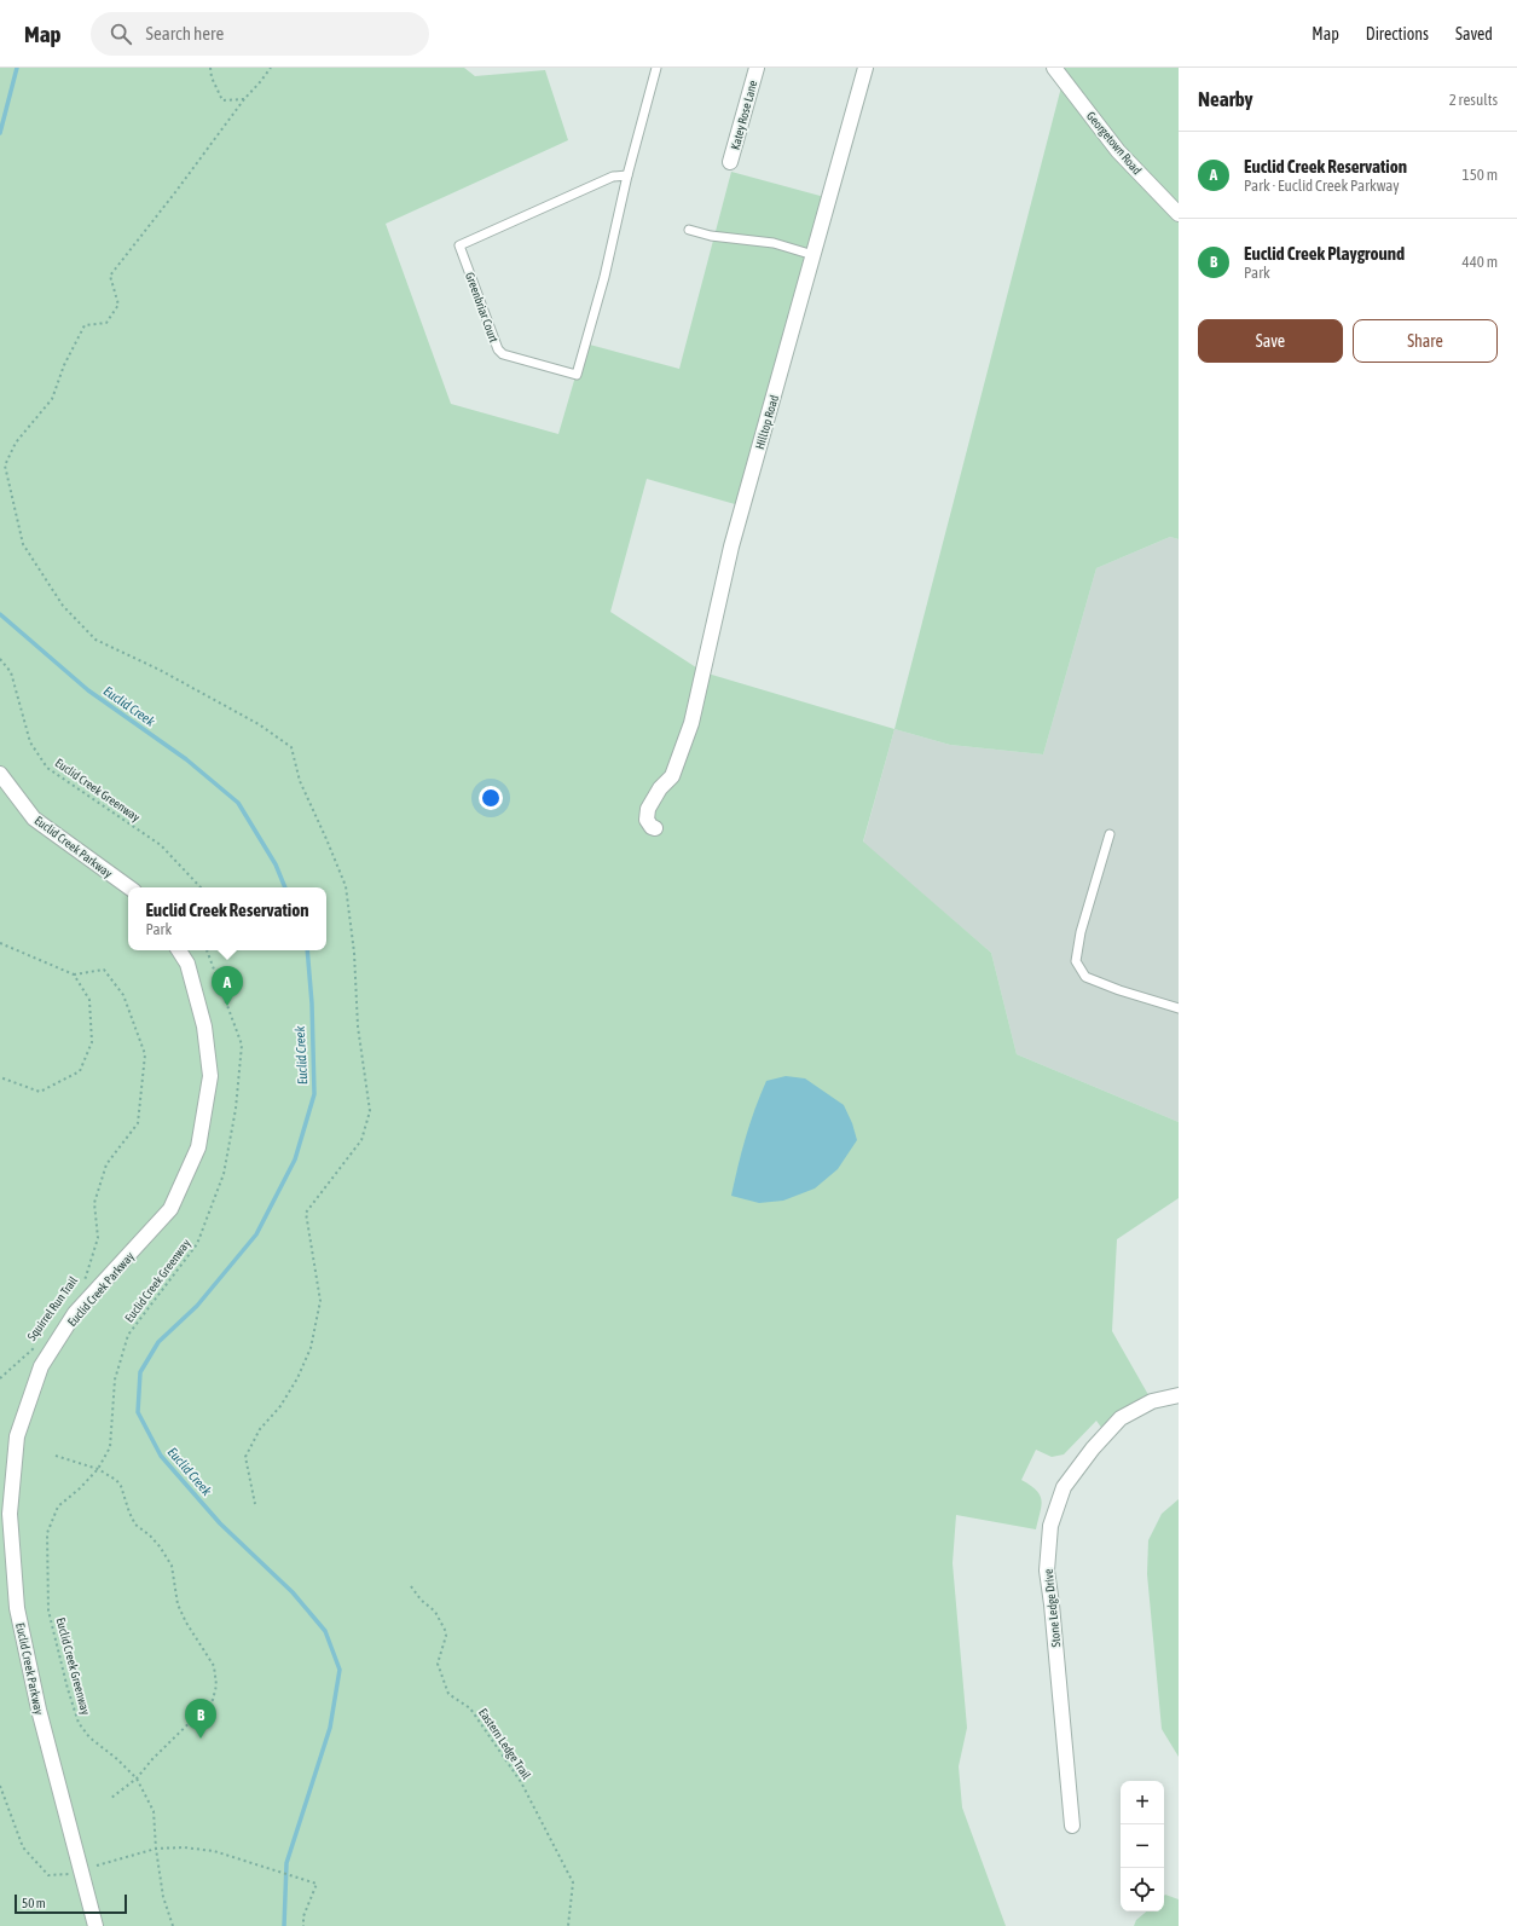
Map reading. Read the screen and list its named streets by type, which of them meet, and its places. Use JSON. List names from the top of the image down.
{
  "streets": {
    "street": [
      "Katey Rose Lane",
      "Georgetown Road",
      "Hilltop Road",
      "Euclid Creek Parkway",
      "Stone Ledge Drive"
    ],
    "lane": ["Greenbriar Court"],
    "path": ["Euclid Creek Greenway", "Squirrel Run Trail", "Eastern Ledge Trail"]
  },
  "water": ["Euclid Creek"],
  "scale_bar": "50 m",
  "page": {
    "header": "Map",
    "search": "Search here",
    "nav": ["Map", "Directions", "Saved"],
    "heading": ["Nearby", "2 results"],
    "list": [
      {
        "mark": "A",
        "name": "Euclid Creek Reservation",
        "note": "Park · Euclid Creek Parkway",
        "value": "150 m"
      },
      {
        "mark": "B",
        "name": "Euclid Creek Playground",
        "note": "Park",
        "value": "440 m"
      }
    ],
    "buttons": ["Save", "Share"],
    "popup": ["Euclid Creek Reservation", "Park"],
    "pins": ["A", "B"],
    "map_buttons": ["+", "−"],
    "scale": "50 m"
  }
}
